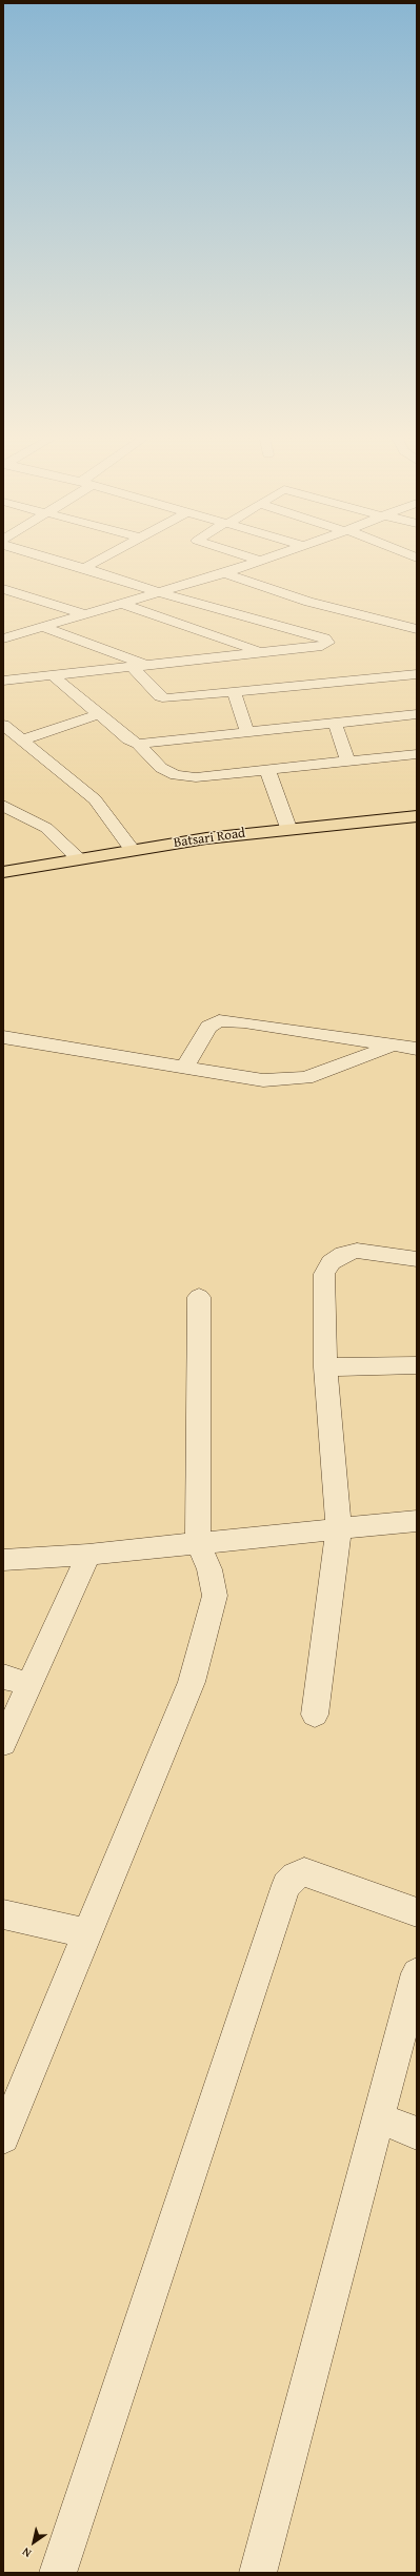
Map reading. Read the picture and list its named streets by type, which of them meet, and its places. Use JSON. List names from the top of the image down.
{
  "streets": {
    "main road": ["Batsari Road"]
  },
  "north": "bottom left"
}
